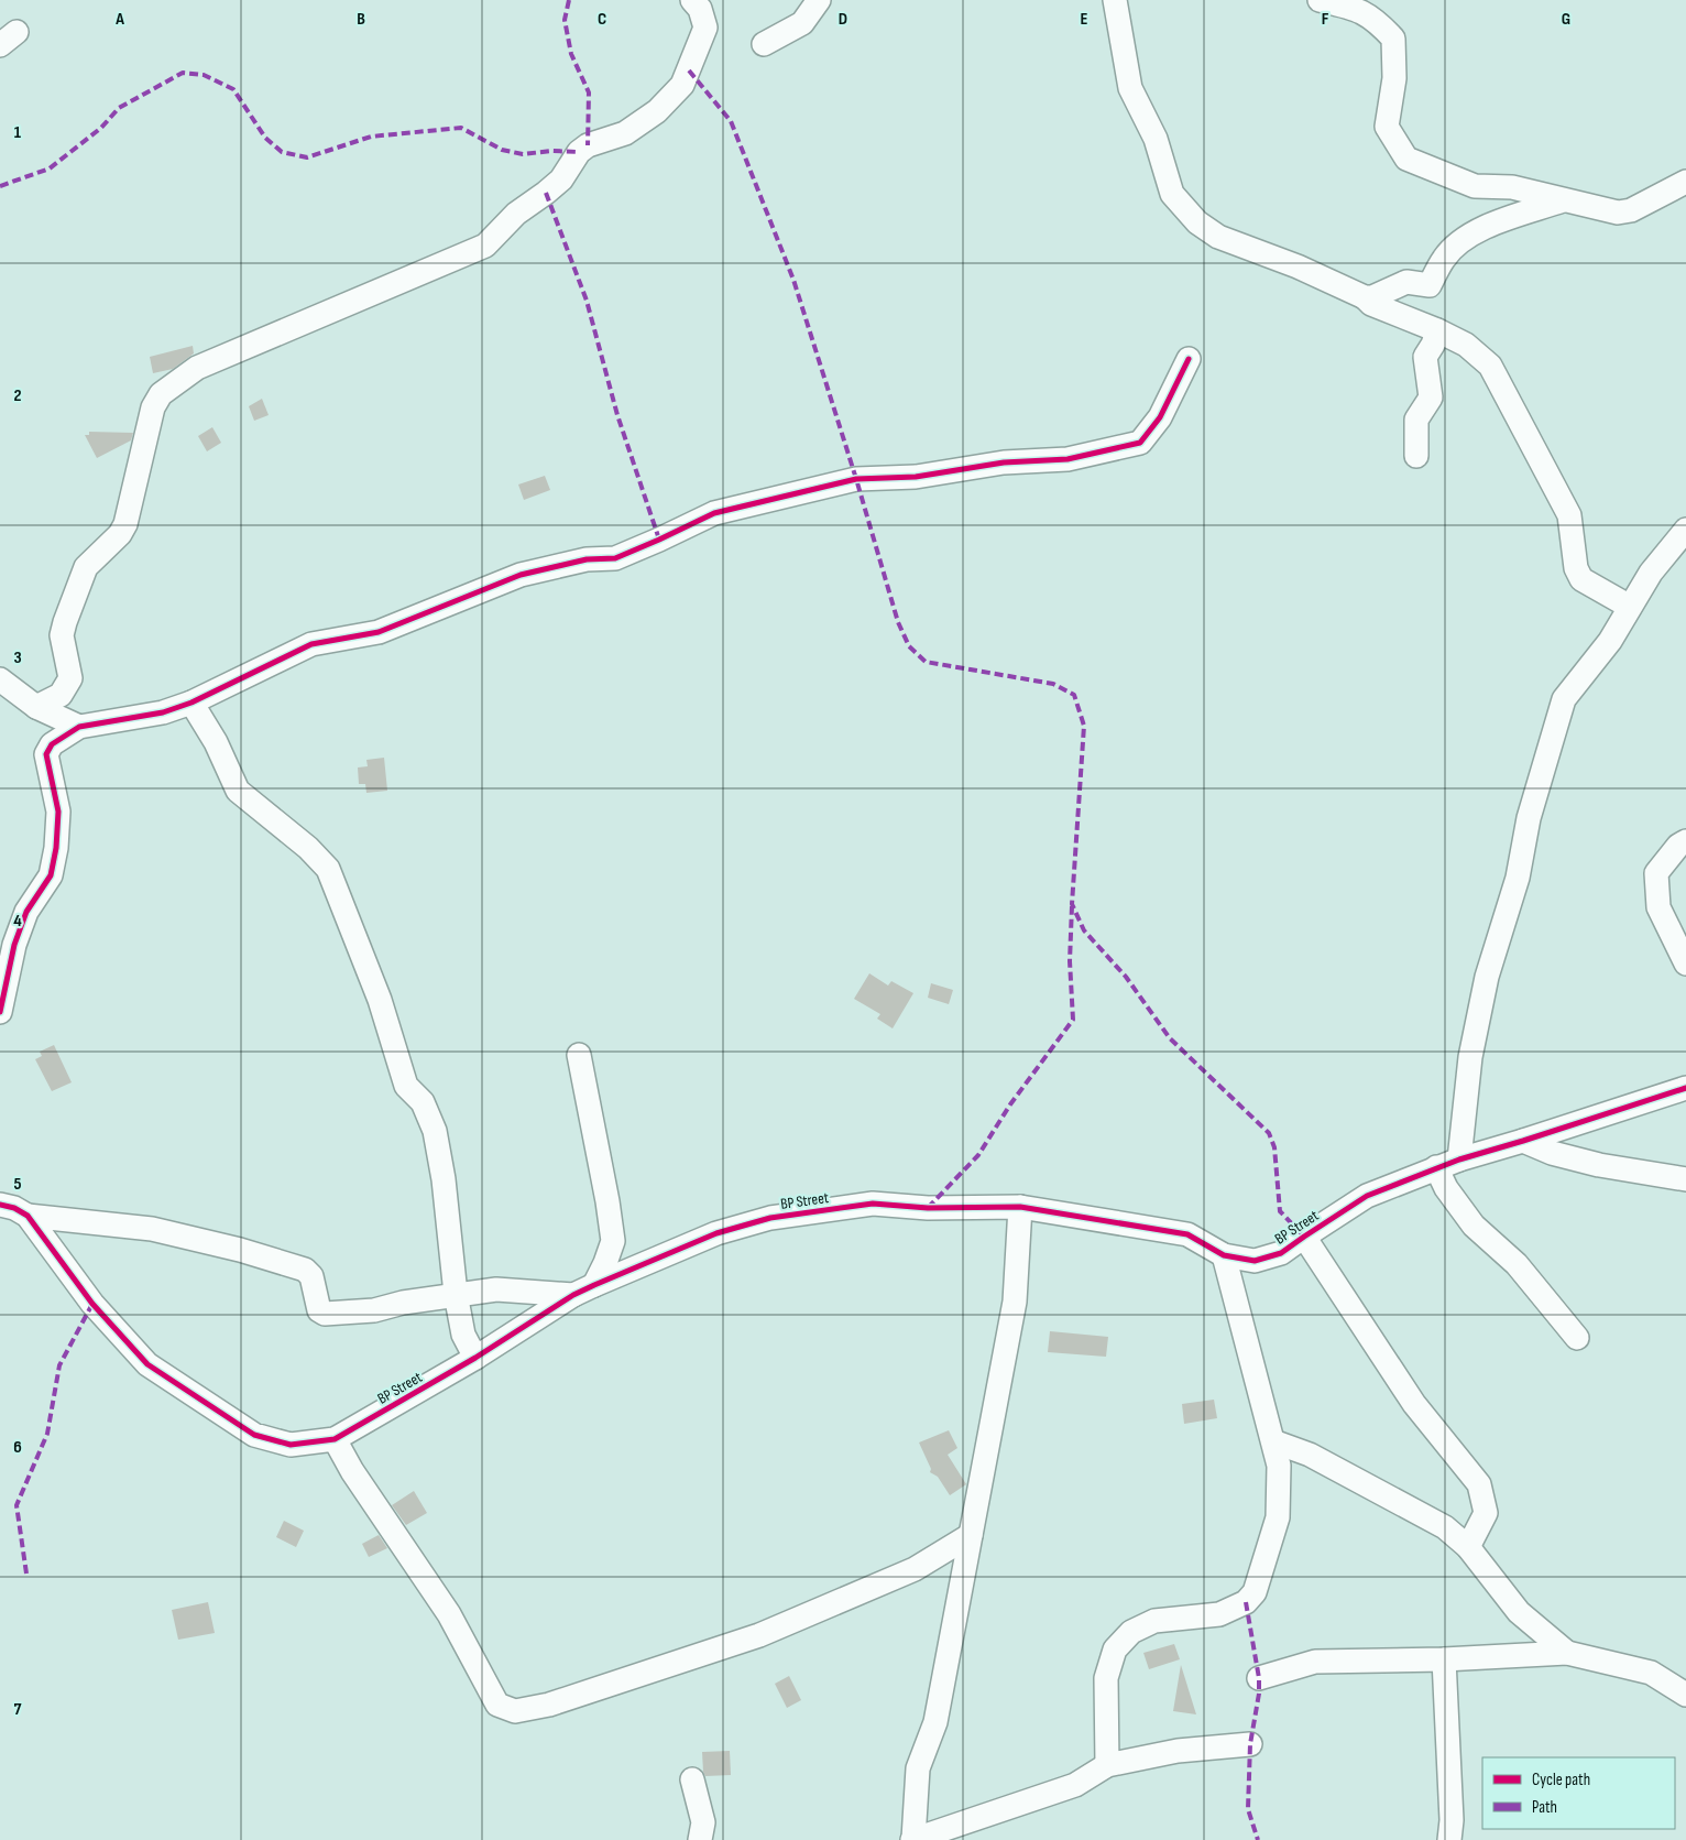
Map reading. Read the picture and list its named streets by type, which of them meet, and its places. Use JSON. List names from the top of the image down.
{
  "streets": {
    "street": ["BP Street"]
  },
  "legend": ["Cycle path", "Path"],
  "grid": {
    "columns": [
      "A",
      "B",
      "C",
      "D",
      "E",
      "F",
      "G"
    ],
    "rows": [
      "1",
      "2",
      "3",
      "4",
      "5",
      "6",
      "7"
    ]
  }
}
